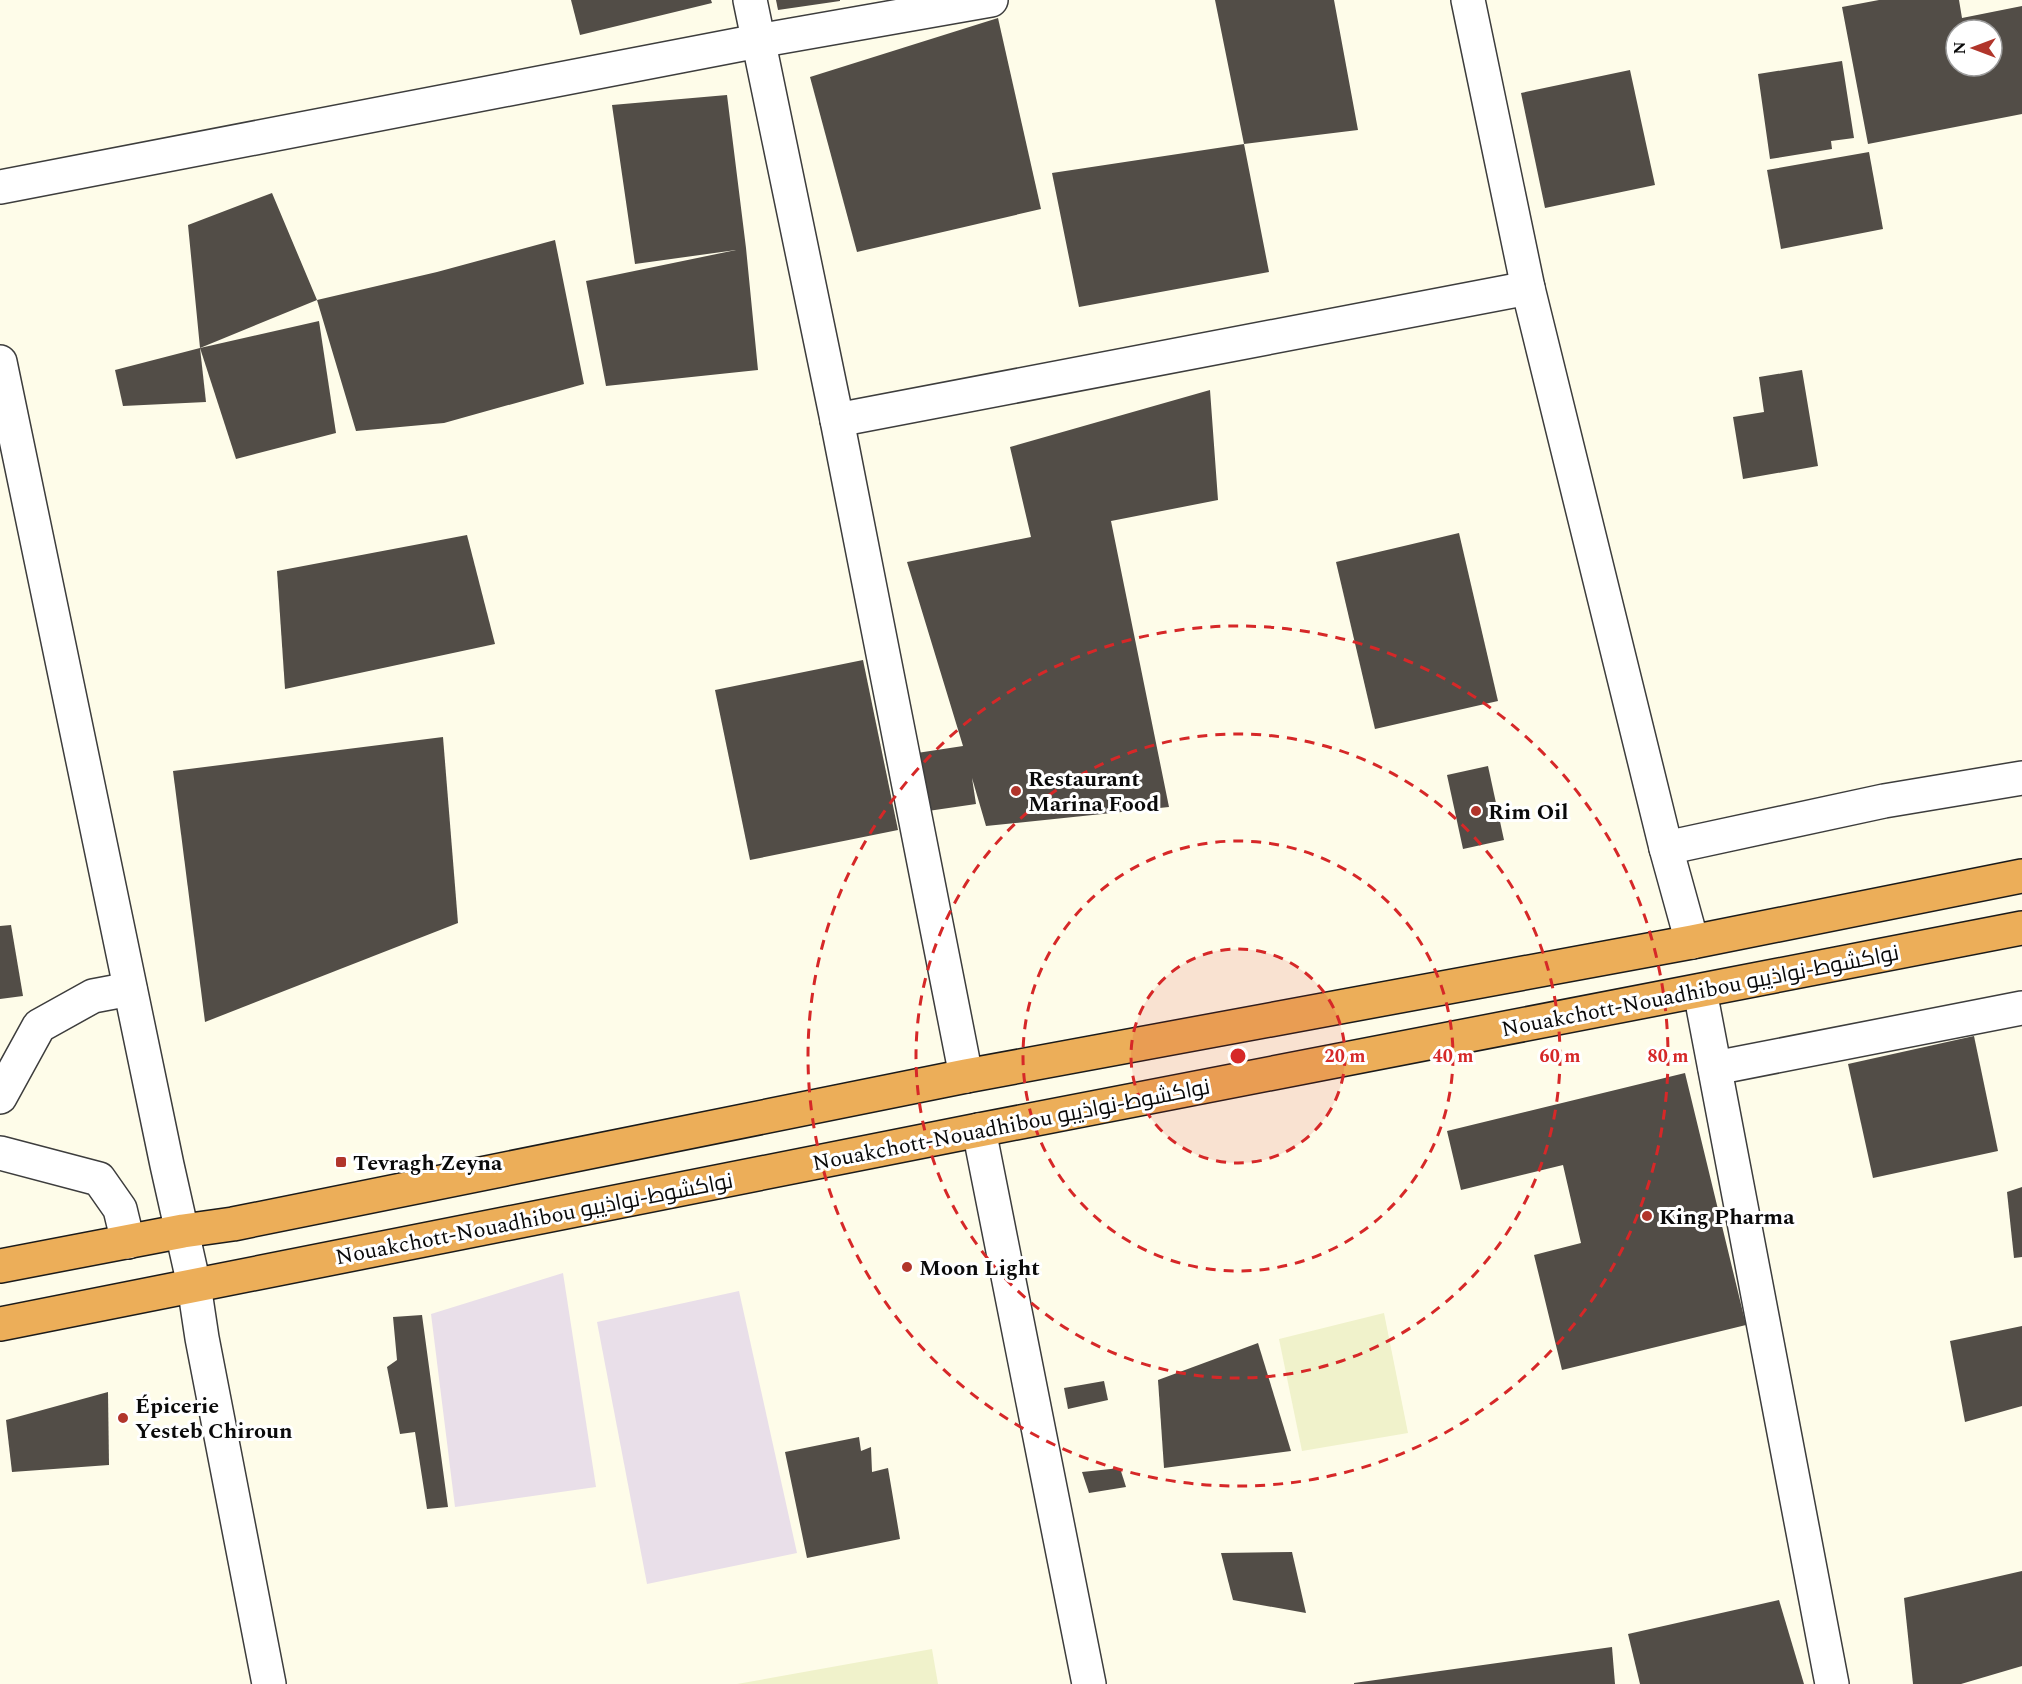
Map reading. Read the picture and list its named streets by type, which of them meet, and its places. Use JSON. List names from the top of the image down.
{
  "streets": {
    "highway": ["Nouakchott-Nouadhibou نواكشوط-نواذيبو"]
  },
  "places": {
    "other": [
      "Restaurant Marina Food",
      "Rim Oil",
      "King Pharma",
      "Moon Light",
      "Épicerie Yesteb Chiroun"
    ],
    "transit": ["Tevragh Zeyna"]
  },
  "north": "left",
  "rings": [
    "20 m",
    "40 m",
    "60 m",
    "80 m"
  ]
}
